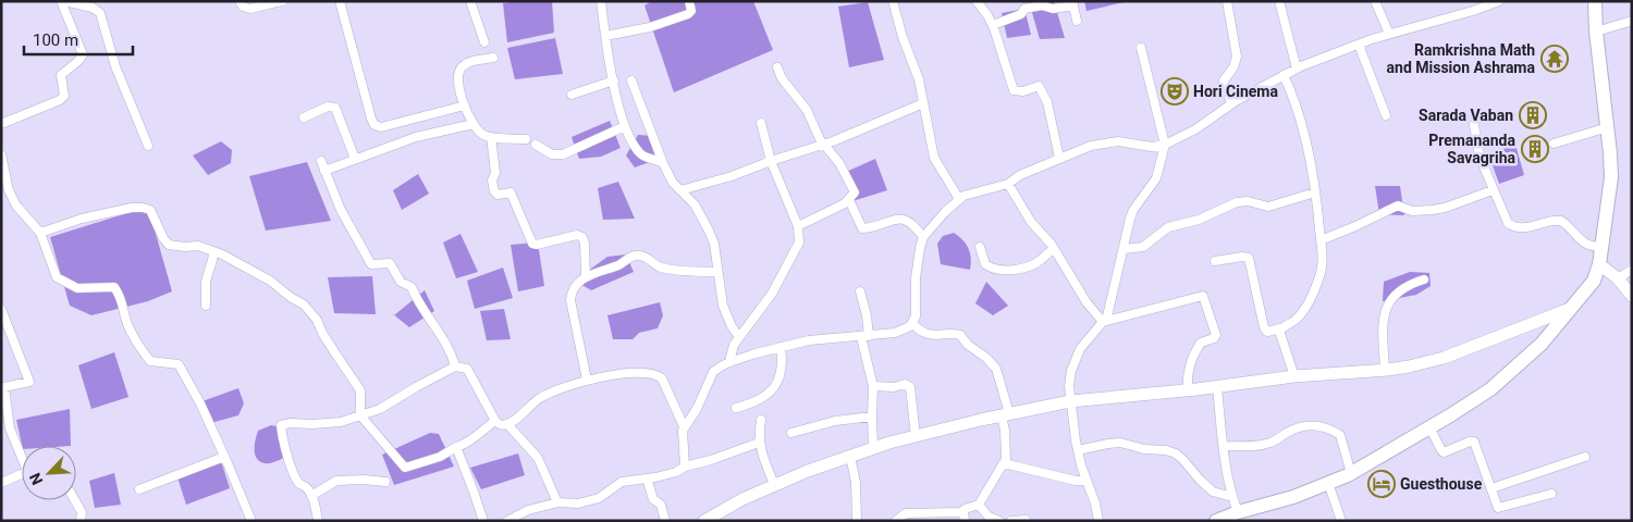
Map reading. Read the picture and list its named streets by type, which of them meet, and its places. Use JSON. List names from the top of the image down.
{
  "places": {
    "temple": ["Ramkrishna Math and Mission Ashrama"],
    "theatre": ["Hori Cinema"],
    "building": ["Sarada Vaban", "Premananda Savagriha"],
    "hotel": ["Guesthouse"]
  },
  "scale_bar": "100 m",
  "north": "bottom left"
}
